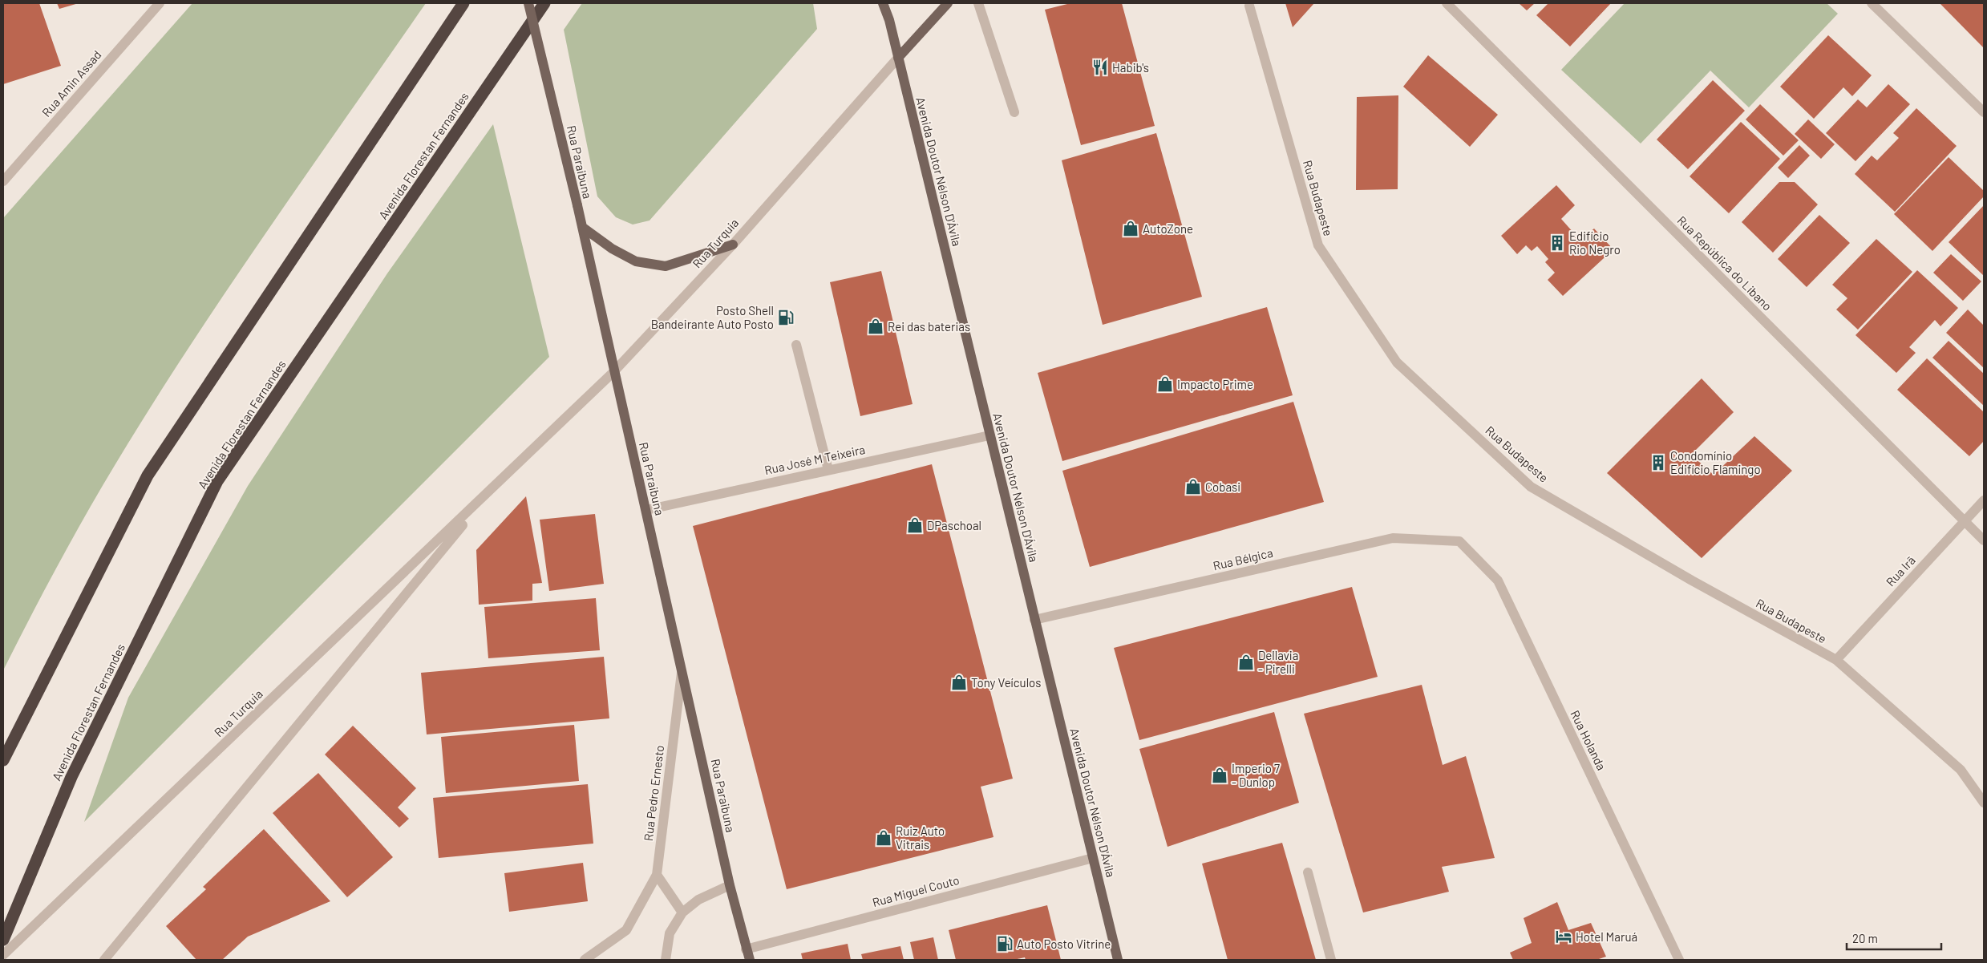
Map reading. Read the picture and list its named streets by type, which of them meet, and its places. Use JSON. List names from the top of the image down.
{
  "streets": {
    "highway": ["Avenida Florestan Fernandes"],
    "main road": ["Rua Paraibuna", "Avenida Doutor Nélson D'Ávila", "Rua Turquia"],
    "street": [
      "Rua Amin Assad",
      "Rua Budapeste",
      "Rua República do Libano",
      "Rua José M Teixeira",
      "Rua Bélgica",
      "Rua Irã",
      "Rua Holanda",
      "Rua Pedro Ernesto",
      "Rua Miguel Couto"
    ]
  },
  "crossings": [
    ["Rua Paraibuna", "Rua Turquia"],
    ["Rua Paraibuna", "Rua José M Teixeira"],
    ["Rua Paraibuna", "Rua Pedro Ernesto"],
    ["Rua Paraibuna", "Rua Miguel Couto"],
    ["Avenida Doutor Nélson D'Ávila", "Rua Turquia"],
    ["Avenida Doutor Nélson D'Ávila", "Rua José M Teixeira"],
    ["Avenida Doutor Nélson D'Ávila", "Rua Bélgica"],
    ["Avenida Doutor Nélson D'Ávila", "Rua Miguel Couto"],
    ["Rua Budapeste", "Rua Irã"],
    ["Rua República do Libano", "Rua Irã"],
    ["Rua Bélgica", "Rua Holanda"]
  ],
  "places": {
    "restaurant": ["Habib's"],
    "shop": [
      "AutoZone",
      "Rei das baterias",
      "Impacto Prime",
      "Cobasi",
      "DPaschoal",
      "Dellavia - Pirelli",
      "Tony Veículos",
      "Imperio 7 - Dunlop",
      "Ruiz Auto Vitrais"
    ],
    "building": ["Edifício Rio Negro", "Condomínio Edifício Flamingo"],
    "fuel station": ["Posto Shell Bandeirante Auto Posto", "Auto Posto Vitrine"],
    "hotel": ["Hotel Maruá"]
  },
  "scale_bar": "20 m"
}
